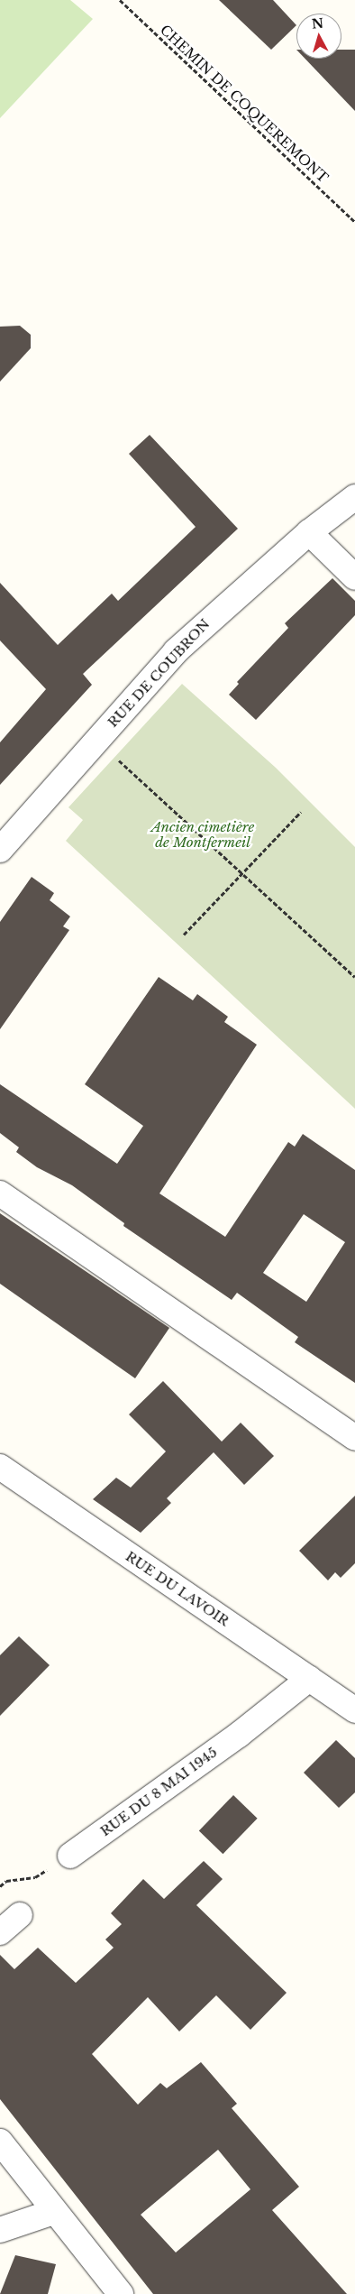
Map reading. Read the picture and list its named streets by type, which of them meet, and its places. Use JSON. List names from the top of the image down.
{
  "streets": {
    "street": ["RUE DE COUBRON", "RUE DU LAVOIR", "RUE DU 8 MAI 1945"],
    "path": ["CHEMIN DE COQUEREMONT"]
  },
  "crossings": [
    ["RUE DU LAVOIR", "RUE DU 8 MAI 1945"]
  ],
  "parks": ["Ancien cimetière de Montfermeil"],
  "north": "top"
}
